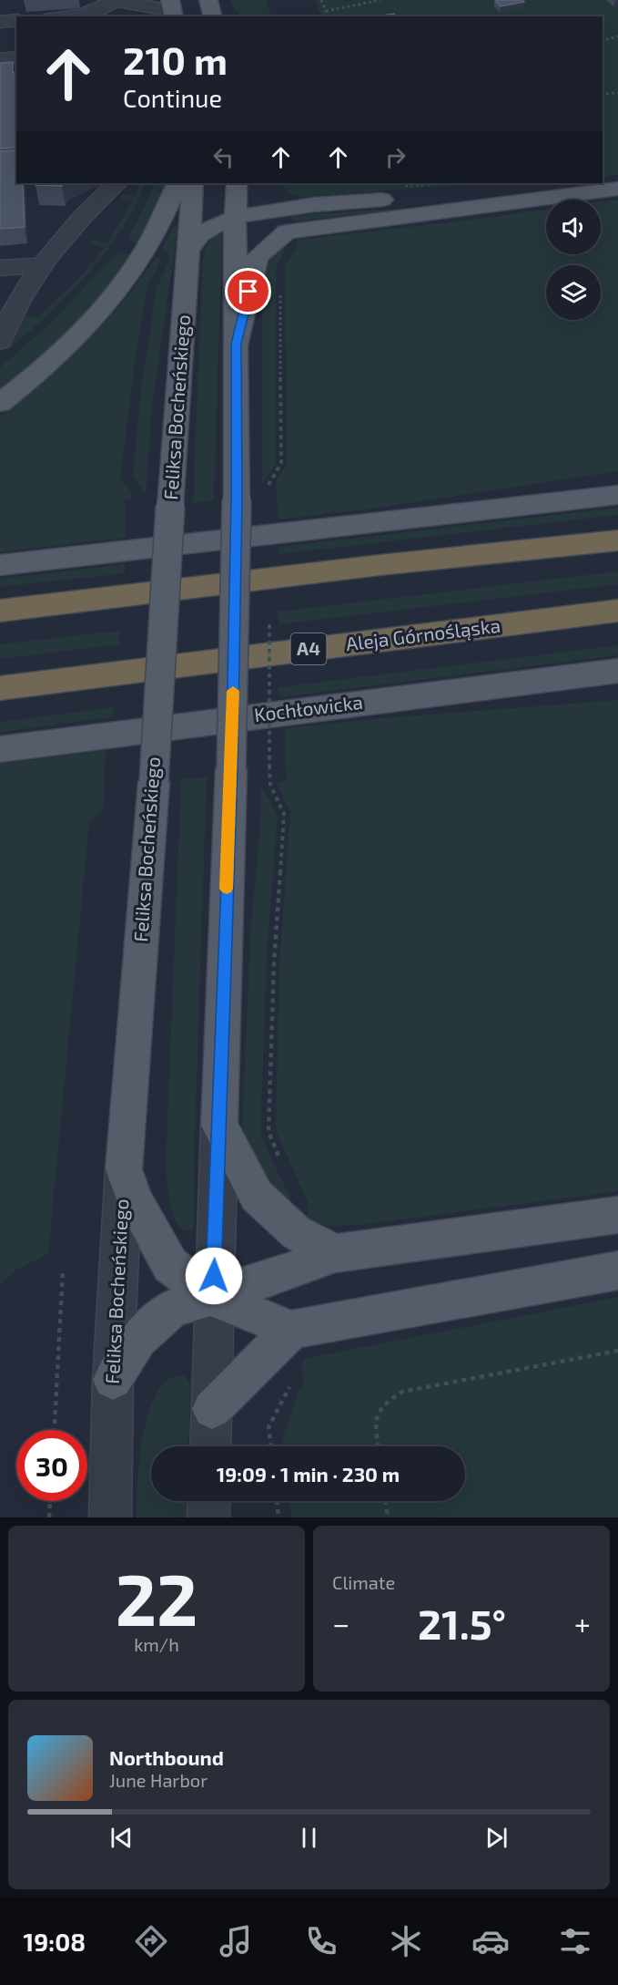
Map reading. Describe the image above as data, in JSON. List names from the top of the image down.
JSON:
{
  "streets": {
    "highway": ["Aleja Górnośląska", "A4"],
    "main road": ["Feliksa Bocheńskiego", "Kochłowicka"]
  },
  "page": {
    "turn": ["210 m", "Continue"],
    "limit": "30",
    "trip": "19:09 · 1 min · 230 m",
    "tile": [
      ["22", "km/h"],
      "Climate"
    ],
    "heat": ["−", "21.5°", "+"],
    "song": ["Northbound", "June Harbor"],
    "tabs": "19:08"
  }
}
